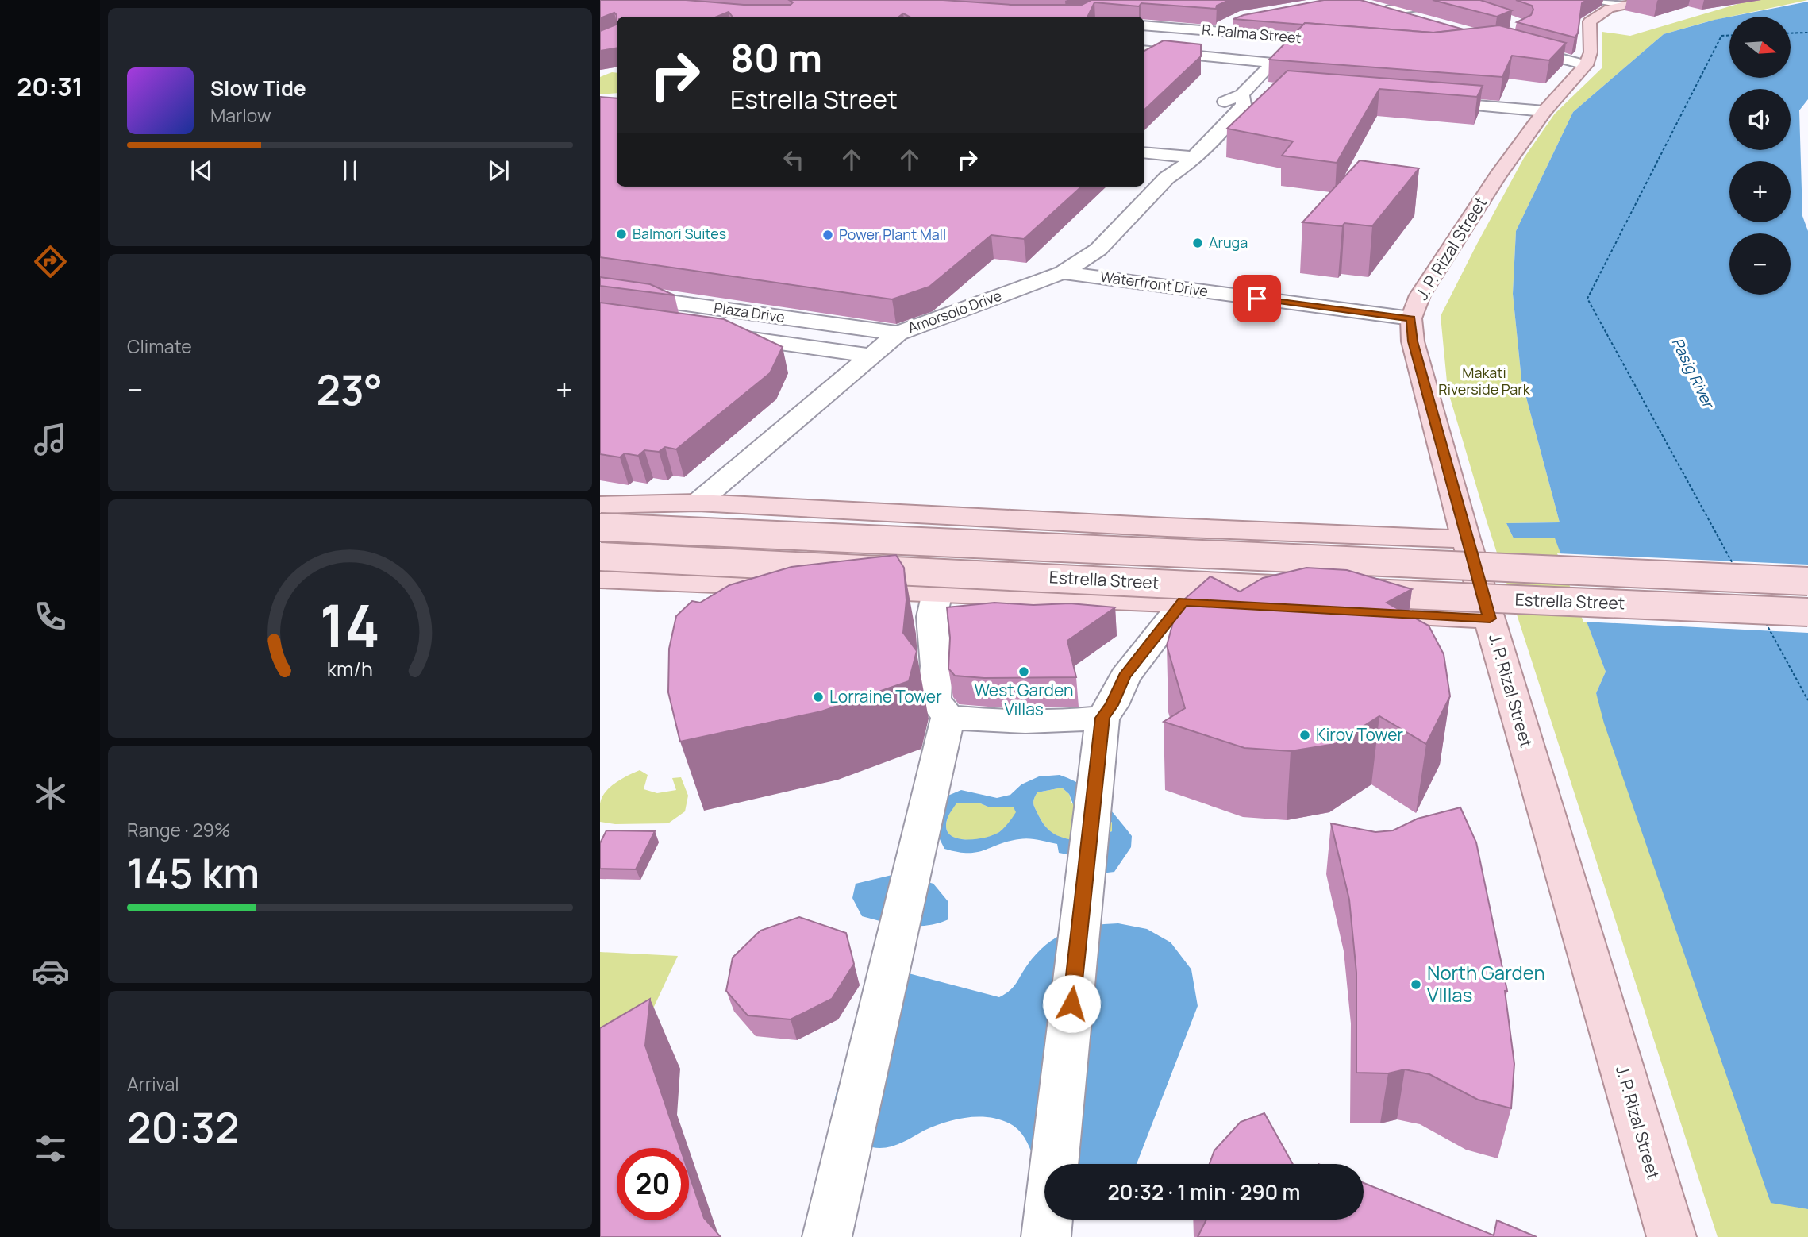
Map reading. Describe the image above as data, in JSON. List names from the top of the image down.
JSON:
{
  "streets": {
    "main road": ["J. P. Rizal Street", "Estrella Street"],
    "street": [
      "R. Palma Street",
      "Waterfront Drive",
      "Amorsolo Drive",
      "Plaza Drive"
    ]
  },
  "crossings": [
    ["J. P. Rizal Street", "Waterfront Drive"],
    ["J. P. Rizal Street", "Estrella Street"],
    ["Waterfront Drive", "Amorsolo Drive"],
    ["Amorsolo Drive", "Plaza Drive"]
  ],
  "water": ["Pasig River"],
  "parks": ["Makati Riverside Park"],
  "places": [
    "Balmori Suites",
    "Power Plant Mall",
    "Aruga",
    "West Garden Villas",
    "Lorraine Tower",
    "Kirov Tower",
    "North Garden VIllas"
  ],
  "north": "right",
  "page": {
    "tabs": "20:31",
    "map_buttons": ["+", "−"],
    "turn": ["80 m", "Estrella Street"],
    "song": ["Slow Tide", "Marlow"],
    "tile": [
      "Climate",
      ["Range · 29%", "145 km"],
      ["Arrival", "20:32"]
    ],
    "heat": ["−", "23°", "+"],
    "limit": "20",
    "trip": "20:32 · 1 min · 290 m",
    "gauge": ["14", "km/h"]
  }
}
